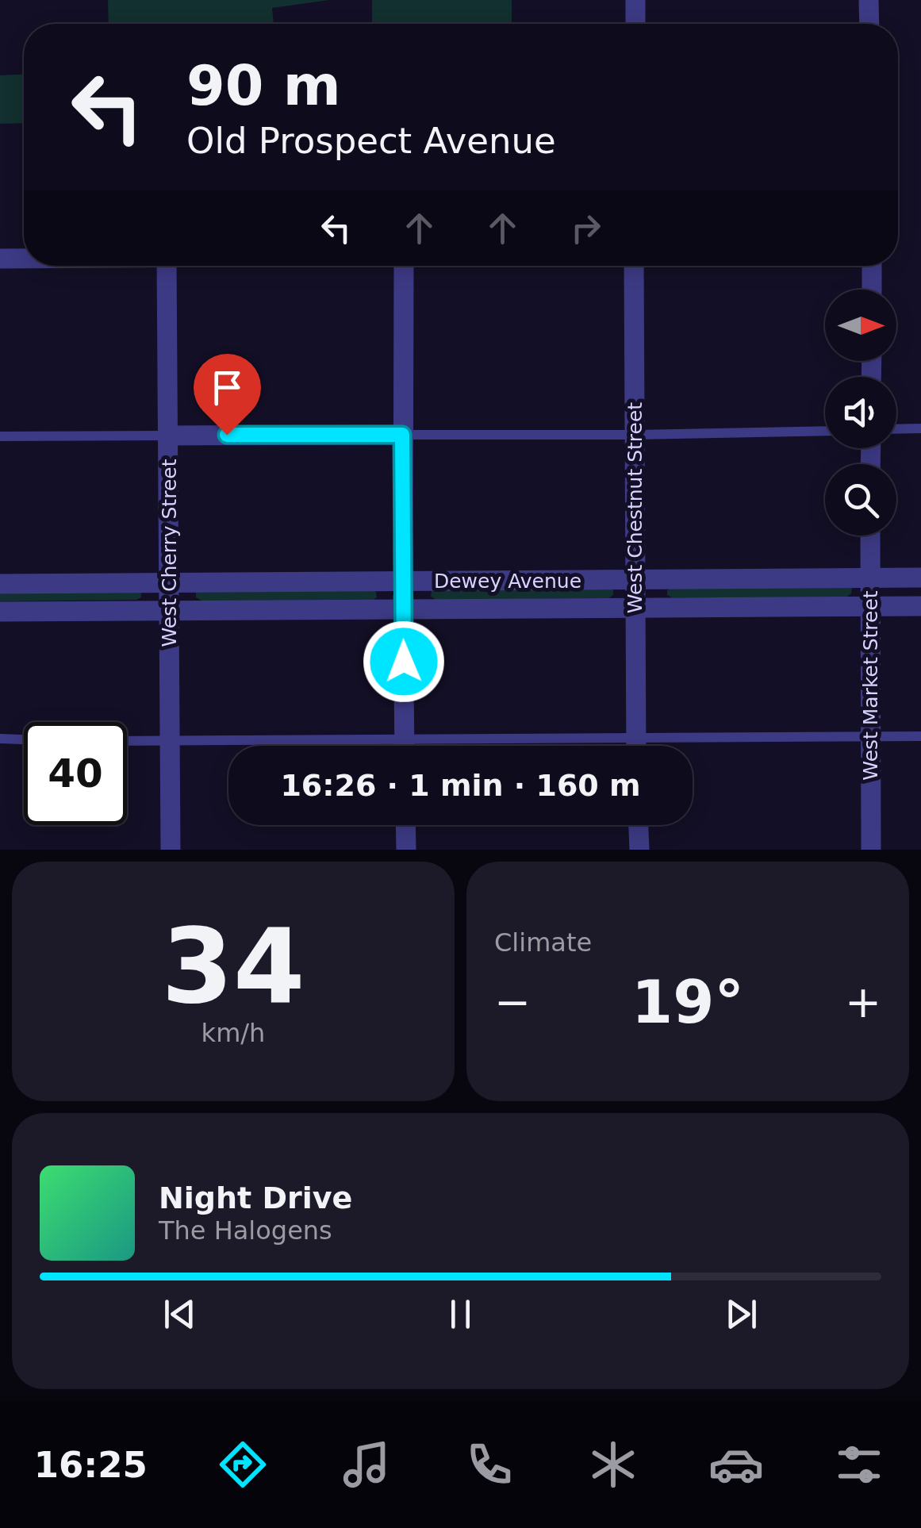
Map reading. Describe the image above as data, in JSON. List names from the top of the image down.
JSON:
{
  "streets": {
    "street": [
      "West Chestnut Street",
      "West Cherry Street",
      "Dewey Avenue",
      "West Market Street"
    ]
  },
  "crossings": [
    ["West Chestnut Street", "Dewey Avenue"],
    ["West Cherry Street", "Dewey Avenue"],
    ["Dewey Avenue", "West Market Street"]
  ],
  "north": "right",
  "page": {
    "turn": ["90 m", "Old Prospect Avenue"],
    "limit": "40",
    "trip": "16:26 · 1 min · 160 m",
    "tile": [
      ["34", "km/h"],
      "Climate"
    ],
    "heat": ["−", "19°", "+"],
    "song": ["Night Drive", "The Halogens"],
    "tabs": "16:25"
  }
}
